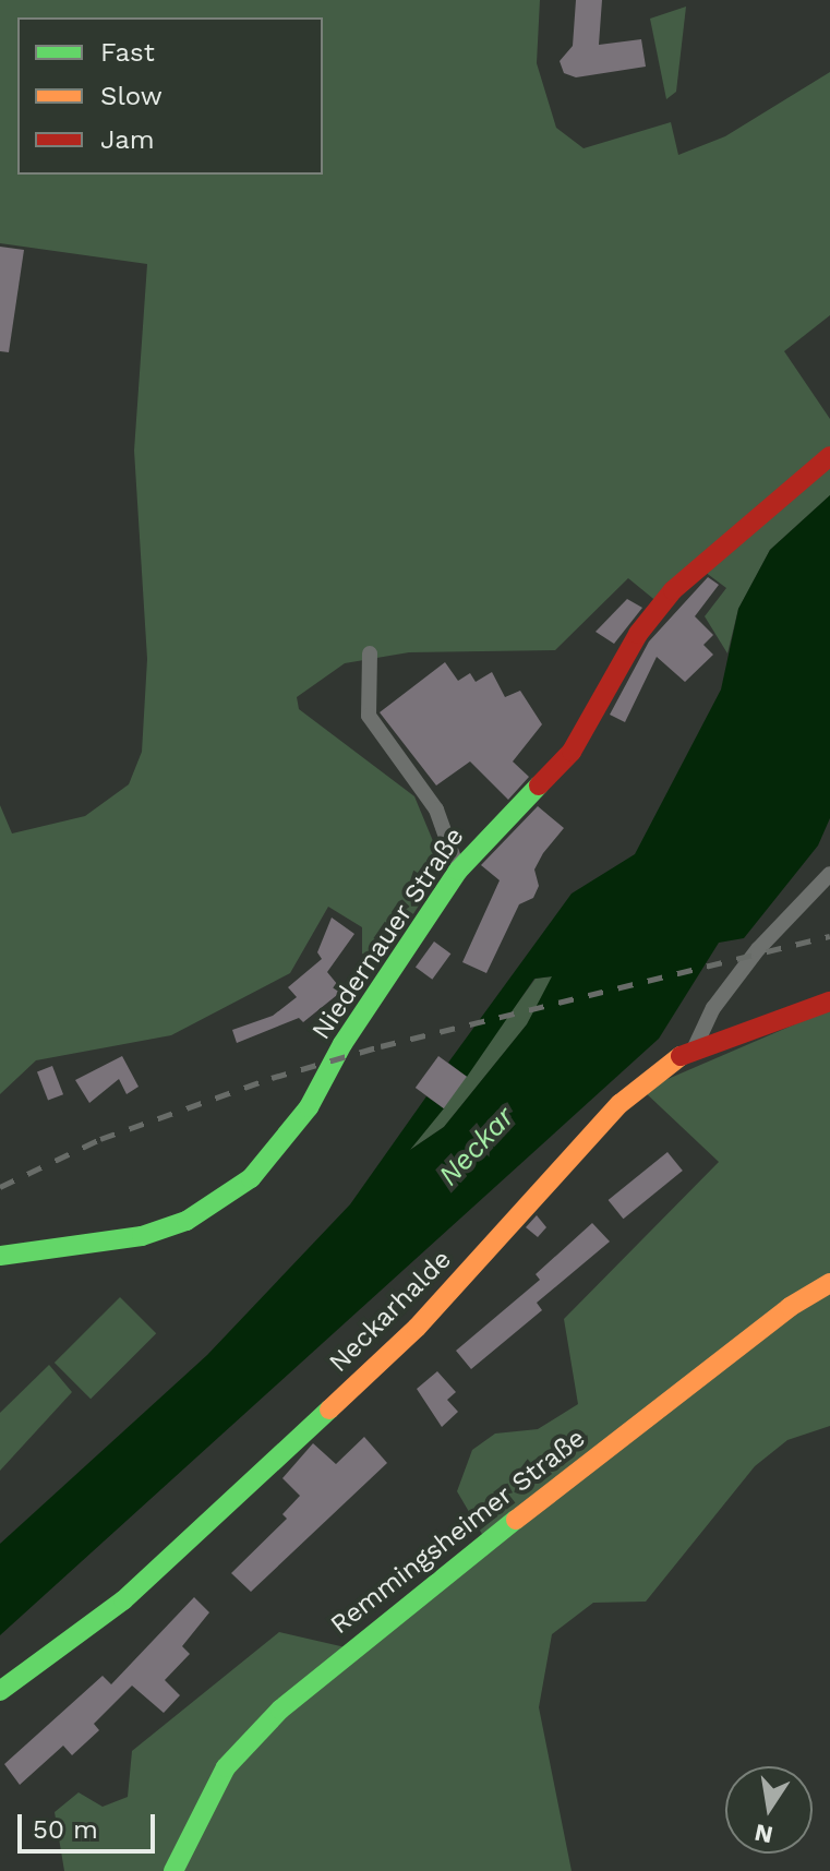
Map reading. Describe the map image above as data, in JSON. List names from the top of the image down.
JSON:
{
  "streets": {
    "street": ["Niedernauer Straße", "Neckarhalde", "Remmingsheimer Straße"]
  },
  "water": ["Neckar"],
  "legend": ["Fast", "Slow", "Jam"],
  "scale_bar": "50 m",
  "north": "bottom"
}
